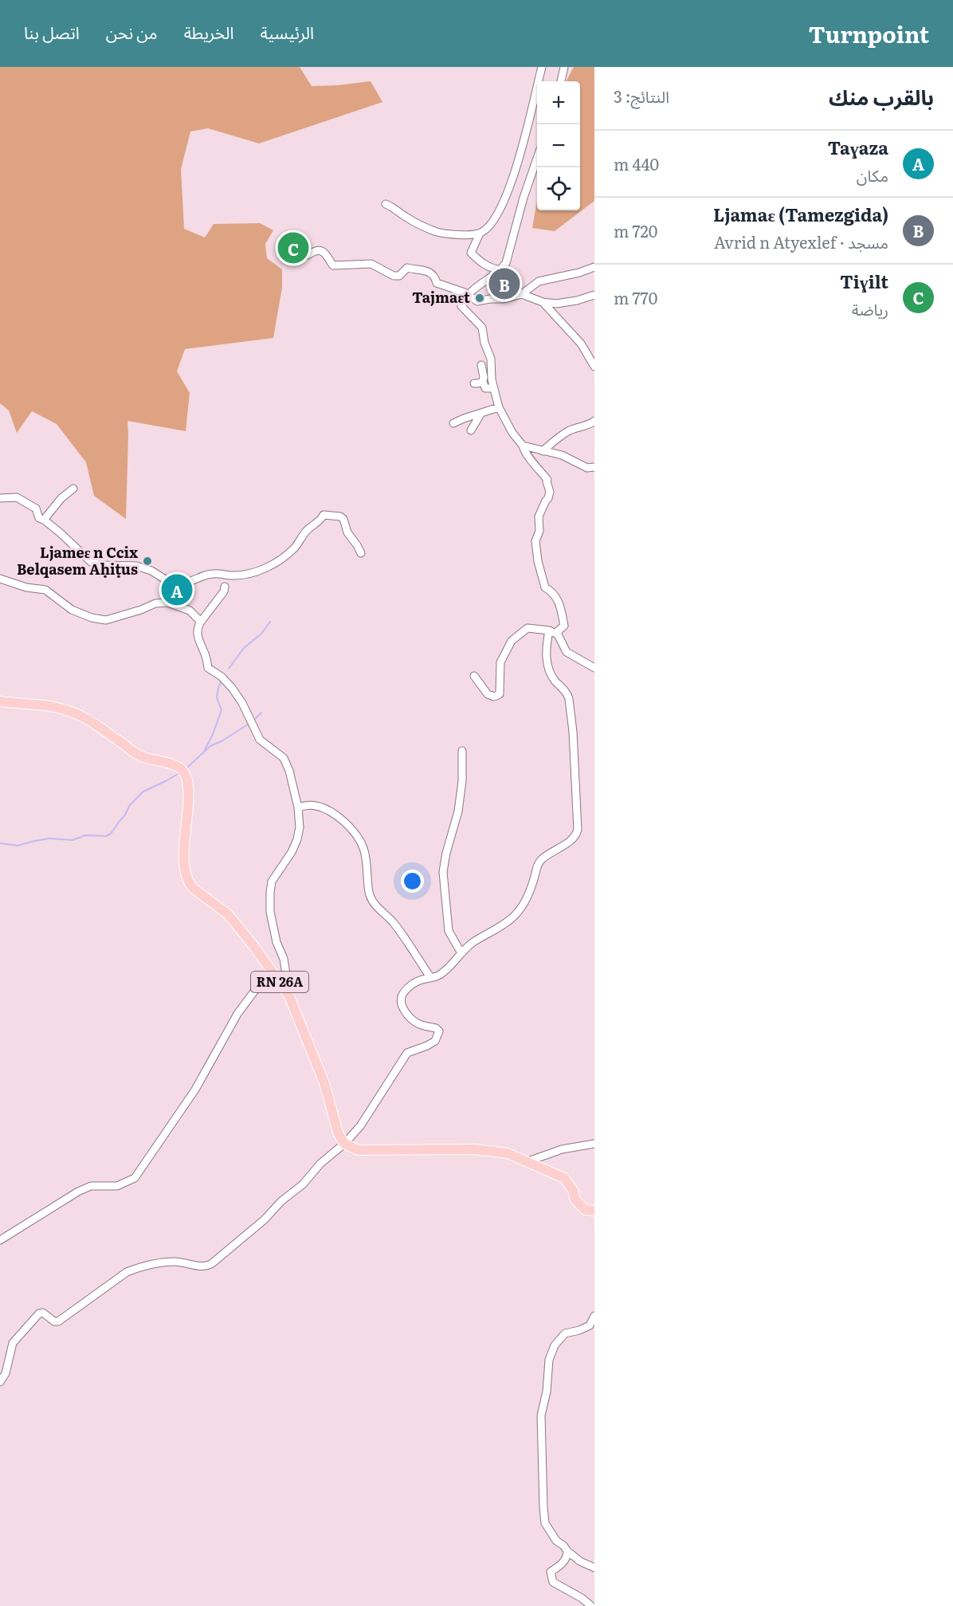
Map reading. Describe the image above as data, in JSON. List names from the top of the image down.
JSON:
{
  "streets": {
    "main road": ["RN 26A"]
  },
  "places": ["Tajmaɛt", "Ljameɛ n Ccix Belqasem Aḥiṭus"],
  "page": {
    "header": "Turnpoint",
    "nav": [
      "الرئيسية",
      "الخريطة",
      "من نحن",
      "اتصل بنا"
    ],
    "heading": ["بالقرب منك", "النتائج: 3"],
    "map_buttons": ["+", "−"],
    "list": [
      {
        "mark": "A",
        "name": "Taɣaza",
        "note": "مكان",
        "value": "440 m"
      },
      {
        "mark": "B",
        "name": "Ljamaɛ (Tamezgida)",
        "note": "مسجد · Avrid n Atyexlef",
        "value": "720 m"
      },
      {
        "mark": "C",
        "name": "Tiɣilt",
        "note": "رياضة",
        "value": "770 m"
      }
    ],
    "pins": ["C", "B", "A"]
  }
}
